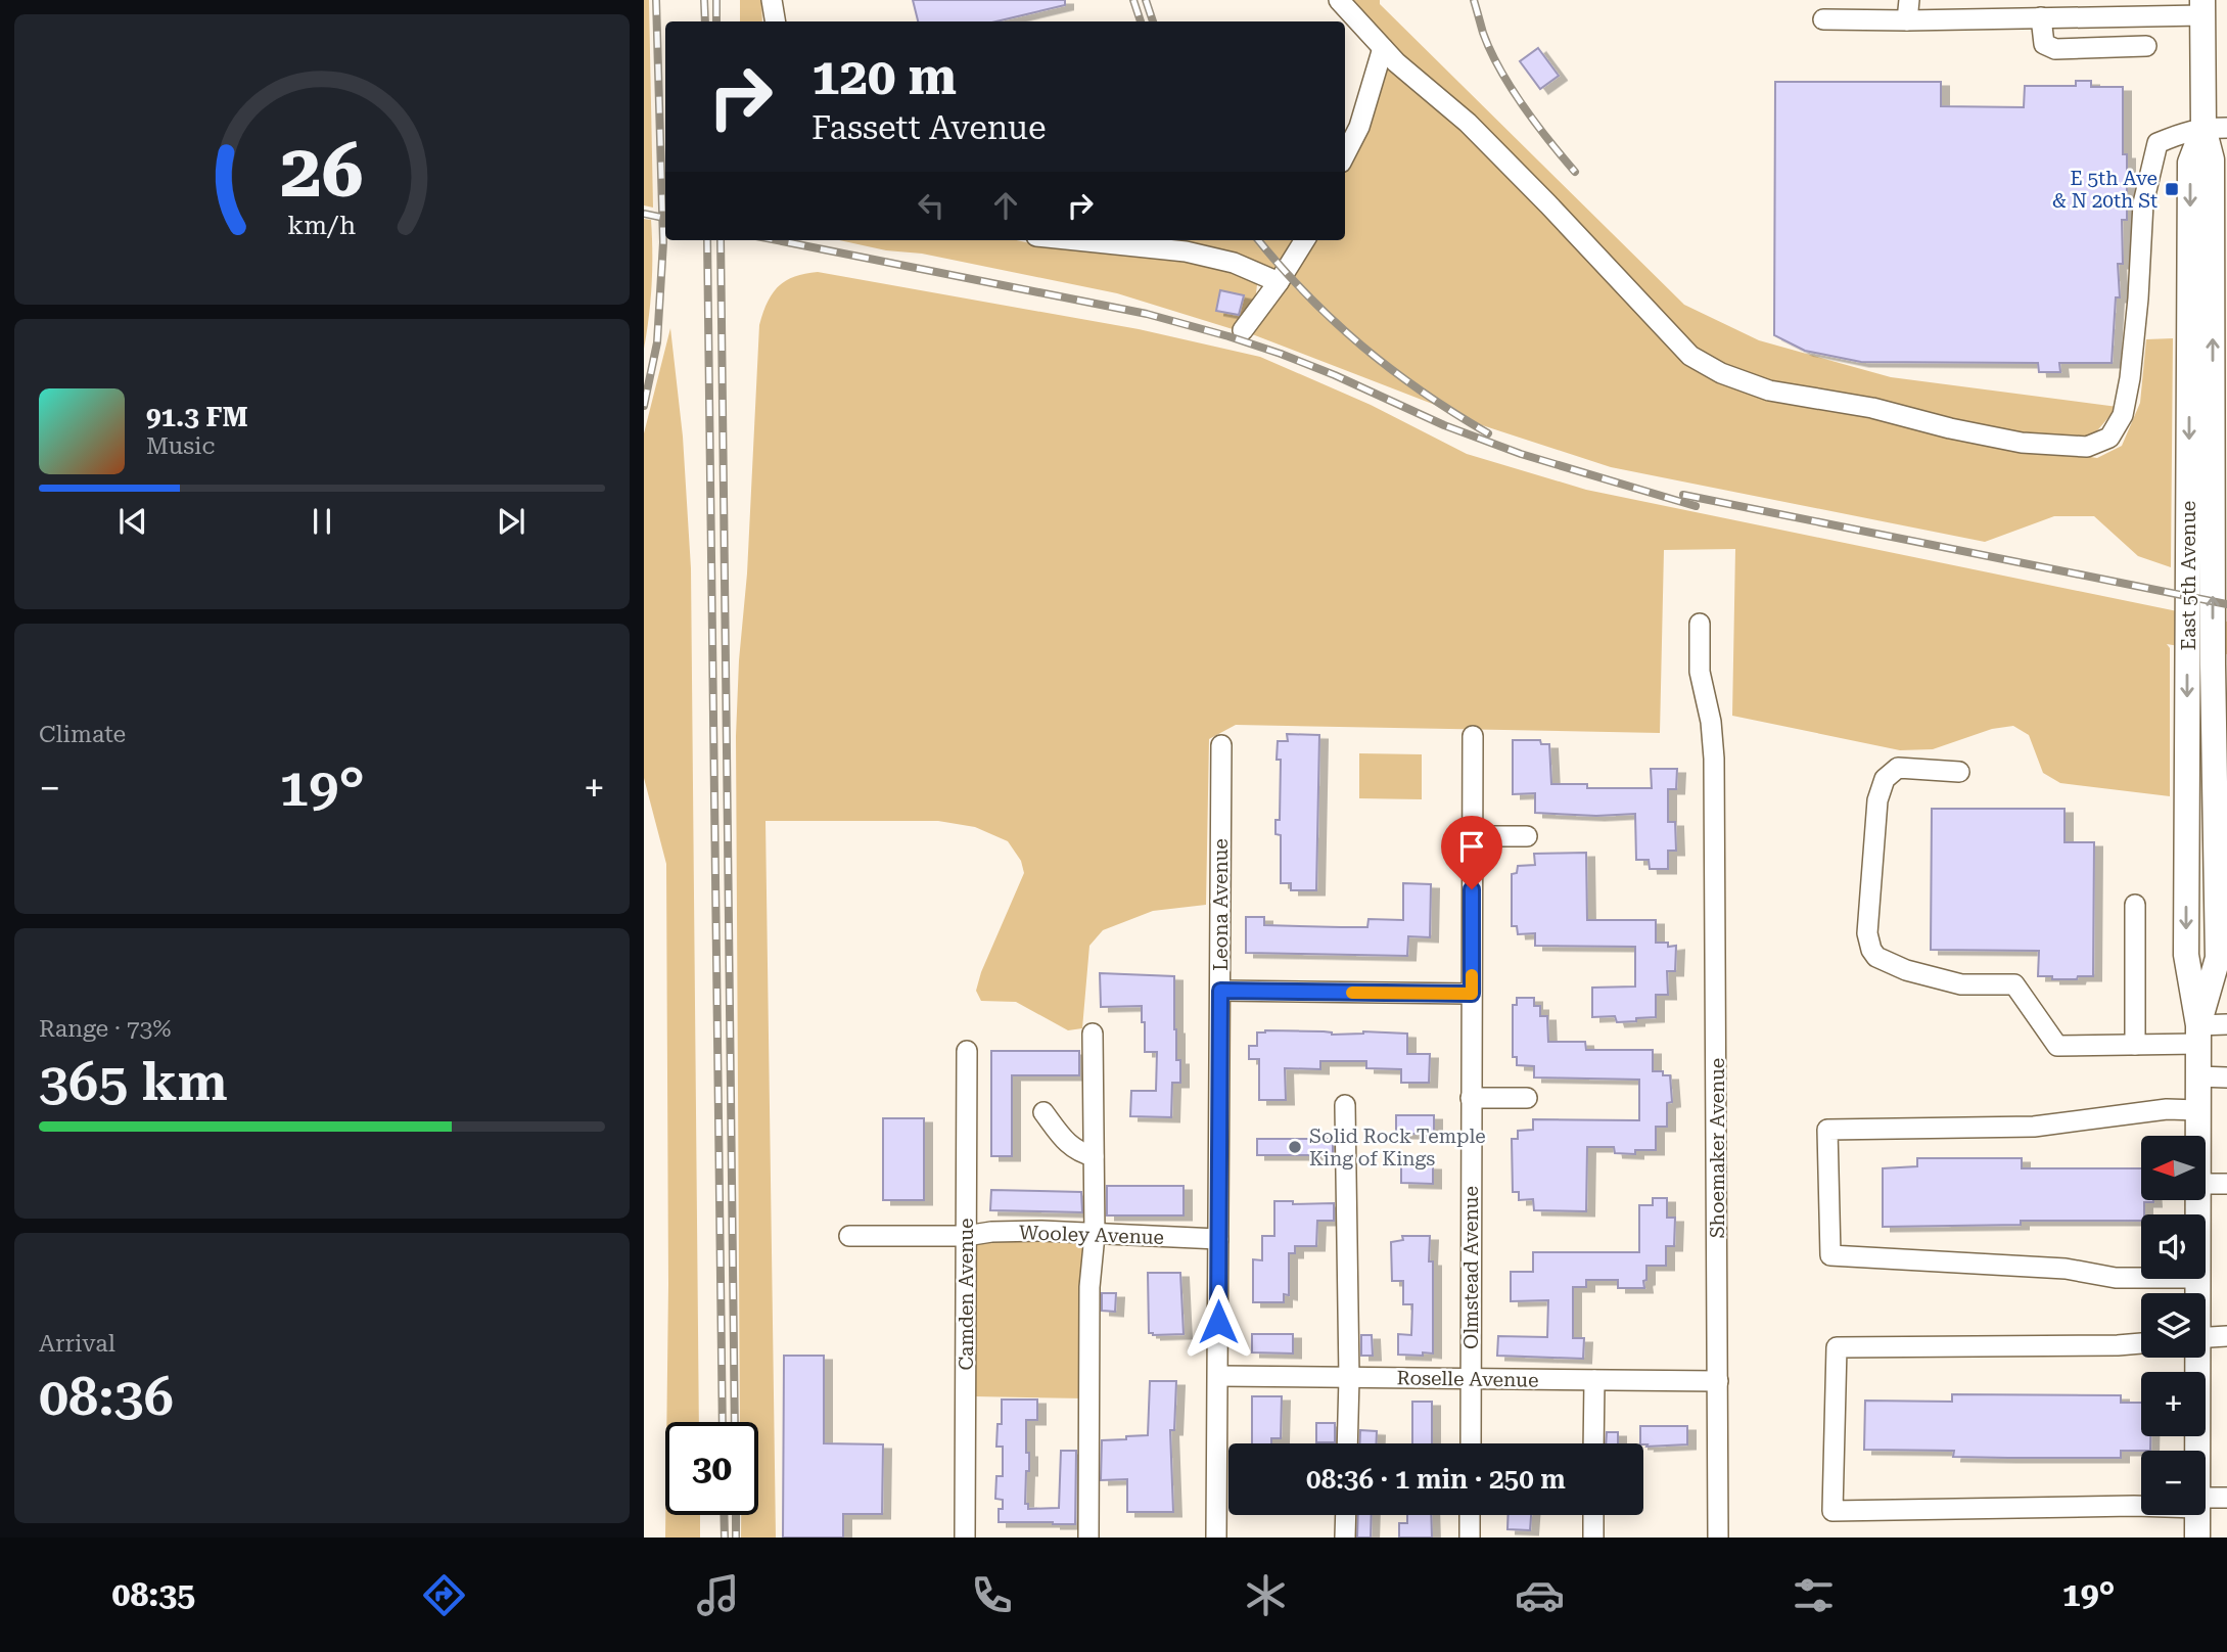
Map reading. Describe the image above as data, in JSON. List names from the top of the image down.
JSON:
{
  "streets": {
    "main road": ["East 5th Avenue"],
    "street": [
      "Leona Avenue",
      "Shoemaker Avenue",
      "Wooley Avenue",
      "Olmstead Avenue",
      "Camden Avenue",
      "Roselle Avenue"
    ]
  },
  "crossings": [
    ["Leona Avenue", "Wooley Avenue"],
    ["Leona Avenue", "Roselle Avenue"],
    ["Shoemaker Avenue", "Roselle Avenue"],
    ["Wooley Avenue", "Camden Avenue"],
    ["Olmstead Avenue", "Roselle Avenue"]
  ],
  "places": {
    "transit": ["E 5th Ave & N 20th St"],
    "other": ["Solid Rock Temple King of Kings"]
  },
  "north": "left",
  "page": {
    "turn": ["120 m", "Fassett Avenue"],
    "song": ["91.3 FM", "Music"],
    "tile": [
      "Climate",
      ["Range · 73%", "365 km"],
      ["Arrival", "08:36"]
    ],
    "heat": ["−", "19°", "+"],
    "map_buttons": ["+", "−"],
    "limit": "30",
    "trip": "08:36 · 1 min · 250 m",
    "tabs": ["08:35", "19°"],
    "gauge": ["26", "km/h"]
  }
}
